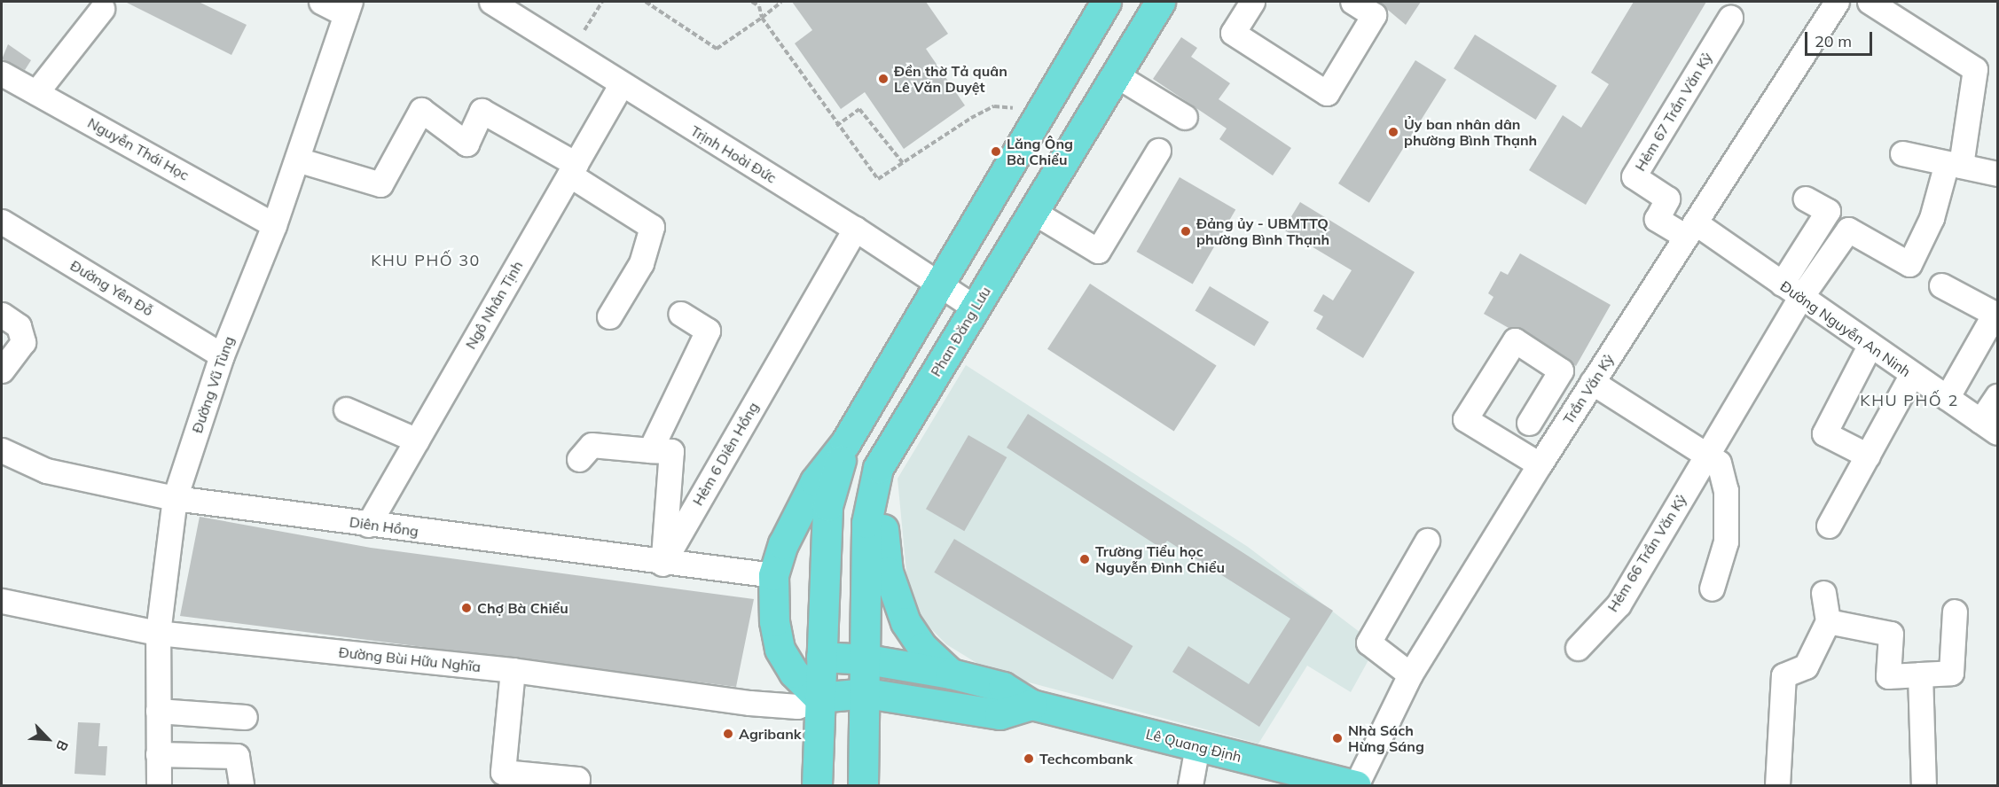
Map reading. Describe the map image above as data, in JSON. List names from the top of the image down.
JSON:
{
  "streets": {
    "main road": ["Phan Đăng Lưu", "Lê Quang Định"],
    "street": [
      "Hẻm 67 Trần Văn Kỷ",
      "Nguyễn Thái Học",
      "Trịnh Hoài Đức",
      "Đường Yên Đỗ",
      "Ngô Nhân Tịnh",
      "Đường Nguyễn An Ninh",
      "Đường Vũ Tùng",
      "Trần Văn Kỷ",
      "Hẻm 6 Diên Hồng",
      "Diên Hồng",
      "Hẻm 66 Trần Văn Kỷ",
      "Đường Bùi Hữu Nghĩa"
    ]
  },
  "crossings": [
    ["Hẻm 67 Trần Văn Kỷ", "Đường Nguyễn An Ninh"],
    ["Hẻm 67 Trần Văn Kỷ", "Trần Văn Kỷ"],
    ["Nguyễn Thái Học", "Đường Vũ Tùng"],
    ["Trịnh Hoài Đức", "Ngô Nhân Tịnh"],
    ["Trịnh Hoài Đức", "Phan Đăng Lưu"],
    ["Trịnh Hoài Đức", "Hẻm 6 Diên Hồng"],
    ["Đường Yên Đỗ", "Đường Vũ Tùng"],
    ["Ngô Nhân Tịnh", "Diên Hồng"],
    ["Đường Nguyễn An Ninh", "Trần Văn Kỷ"],
    ["Đường Nguyễn An Ninh", "Hẻm 66 Trần Văn Kỷ"],
    ["Phan Đăng Lưu", "Lê Quang Định"],
    ["Đường Vũ Tùng", "Diên Hồng"],
    ["Đường Vũ Tùng", "Đường Bùi Hữu Nghĩa"],
    ["Trần Văn Kỷ", "Lê Quang Định"],
    ["Hẻm 6 Diên Hồng", "Diên Hồng"]
  ],
  "districts": ["KHU PHỐ 30", "KHU PHỐ 2"],
  "places": [
    "Đền thờ Tả quân Lê Văn Duyệt",
    "Ủy ban nhân dân phường Bình Thạnh",
    "Lăng Ông Bà Chiểu",
    "Đảng ủy - UBMTTQ phường Bình Thạnh",
    "Trường Tiểu học Nguyễn Đình Chiểu",
    "Chợ Bà Chiểu",
    "Agribank",
    "Nhà Sách Hừng Sáng",
    "Techcombank"
  ],
  "scale_bar": "20 m",
  "north": "bottom right"
}
